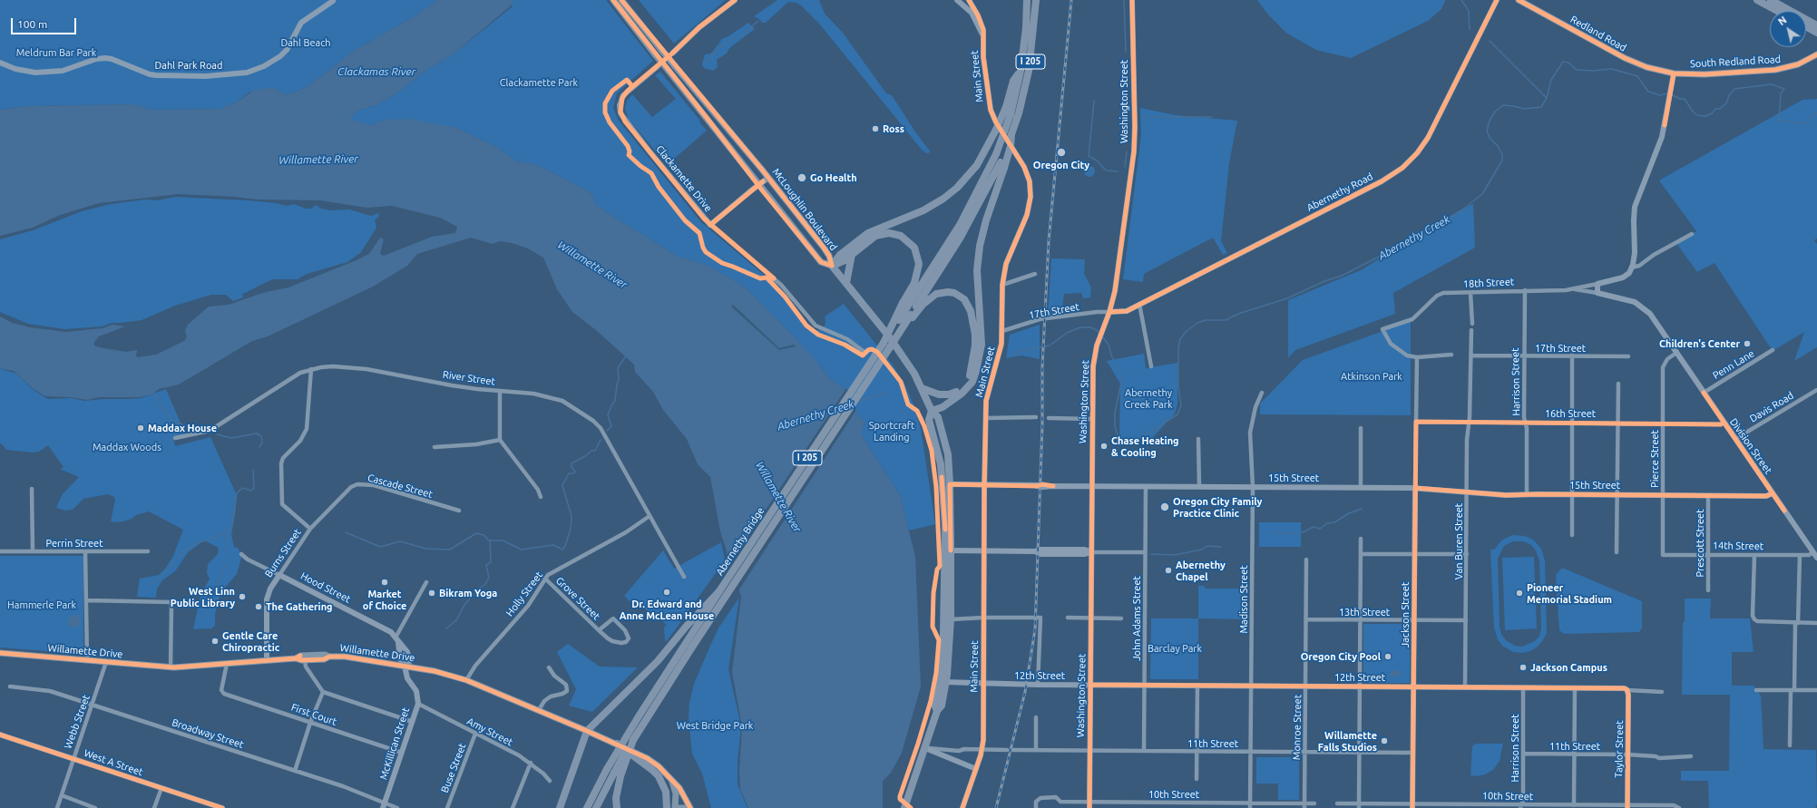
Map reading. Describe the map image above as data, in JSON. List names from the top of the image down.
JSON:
{
  "streets": {
    "highway": ["I 205", "McLoughlin Boulevard", "Abernethy Bridge"],
    "main road": ["Redland Road", "South Redland Road", "Willamette Drive"],
    "street": [
      "Dahl Park Road",
      "Main Street",
      "Washington Street",
      "Clackamette Drive",
      "Abernethy Road",
      "18th Street",
      "17th Street",
      "Penn Lane",
      "River Street",
      "Harrison Street",
      "Davis Road",
      "16th Street",
      "Division Street",
      "Pierce Street",
      "15th Street",
      "Cascade Street",
      "Van Buren Street",
      "Perrin Street",
      "Prescott Street",
      "14th Street",
      "Burns Street",
      "Hood Street",
      "Holly Street",
      "Grove Street",
      "Madison Street",
      "13th Street",
      "Jackson Street",
      "John Adams Street",
      "12th Street",
      "First Court",
      "Webb Street",
      "Monroe Street",
      "Amy Street",
      "Broadway Street",
      "McKillican Street",
      "11th Street",
      "Taylor Street",
      "West A Street",
      "Buse Street",
      "10th Street"
    ]
  },
  "crossings": [
    ["Redland Road", "South Redland Road"],
    ["I 205", "Abernethy Bridge"],
    ["Main Street", "17th Street"],
    ["Main Street", "15th Street"],
    ["Main Street", "12th Street"],
    ["Main Street", "11th Street"],
    ["Washington Street", "Abernethy Road"],
    ["Washington Street", "17th Street"],
    ["Washington Street", "15th Street"],
    ["Washington Street", "12th Street"],
    ["Washington Street", "11th Street"],
    ["Washington Street", "10th Street"],
    ["Abernethy Road", "17th Street"],
    ["McLoughlin Boulevard", "15th Street"],
    ["McLoughlin Boulevard", "12th Street"],
    ["McLoughlin Boulevard", "11th Street"],
    ["18th Street", "Harrison Street"],
    ["18th Street", "Division Street"],
    ["18th Street", "Jackson Street"],
    ["17th Street", "Harrison Street"],
    ["17th Street", "Van Buren Street"],
    ["Penn Lane", "Division Street"],
    ["River Street", "Burns Street"],
    ["River Street", "Holly Street"],
    ["Harrison Street", "16th Street"],
    ["Harrison Street", "15th Street"],
    ["Harrison Street", "12th Street"],
    ["Harrison Street", "11th Street"],
    ["Harrison Street", "10th Street"],
    ["Davis Road", "Division Street"],
    ["16th Street", "Division Street"],
    ["16th Street", "Pierce Street"],
    ["16th Street", "Van Buren Street"],
    ["16th Street", "Jackson Street"],
    ["Division Street", "Pierce Street"],
    ["Division Street", "15th Street"],
    ["Division Street", "14th Street"],
    ["Pierce Street", "15th Street"],
    ["Pierce Street", "14th Street"],
    ["15th Street", "Van Buren Street"],
    ["15th Street", "Prescott Street"],
    ["15th Street", "Madison Street"],
    ["15th Street", "Jackson Street"],
    ["15th Street", "John Adams Street"],
    ["Cascade Street", "Burns Street"],
    ["Van Buren Street", "13th Street"],
    ["Van Buren Street", "12th Street"],
    ["Prescott Street", "14th Street"],
    ["Burns Street", "Hood Street"],
    ["Burns Street", "Willamette Drive"],
    ["Hood Street", "Willamette Drive"],
    ["Hood Street", "McKillican Street"],
    ["Holly Street", "Grove Street"],
    ["Holly Street", "Willamette Drive"],
    ["Madison Street", "12th Street"],
    ["Madison Street", "11th Street"],
    ["Madison Street", "10th Street"],
    ["13th Street", "Jackson Street"],
    ["13th Street", "Monroe Street"],
    ["Jackson Street", "12th Street"],
    ["Jackson Street", "11th Street"],
    ["Jackson Street", "10th Street"],
    ["John Adams Street", "12th Street"],
    ["John Adams Street", "11th Street"],
    ["Willamette Drive", "First Court"],
    ["Willamette Drive", "Webb Street"],
    ["Willamette Drive", "McKillican Street"],
    ["12th Street", "Monroe Street"],
    ["12th Street", "Taylor Street"],
    ["First Court", "McKillican Street"],
    ["Webb Street", "Broadway Street"],
    ["Webb Street", "West A Street"],
    ["Monroe Street", "11th Street"],
    ["Monroe Street", "10th Street"],
    ["Amy Street", "McKillican Street"],
    ["Amy Street", "Buse Street"],
    ["Broadway Street", "McKillican Street"],
    ["11th Street", "Taylor Street"],
    ["Taylor Street", "10th Street"]
  ],
  "water": ["Clackamas River", "Willamette River", "Abernethy Creek"],
  "parks": [
    "Dahl Beach",
    "Meldrum Bar Park",
    "Clackamette Park",
    "Atkinson Park",
    "Abernethy Creek Park",
    "Sportcraft Landing",
    "Maddax Woods",
    "Hammerle Park",
    "Barclay Park",
    "West Bridge Park"
  ],
  "places": [
    "Ross",
    "Oregon City",
    "Go Health",
    "Children's Center",
    "Maddax House",
    "Chase Heating & Cooling",
    "Oregon City Family Practice Clinic",
    "Abernethy Chapel",
    "Market of Choice",
    "Dr. Edward and Anne McLean House",
    "Bikram Yoga",
    "Pioneer Memorial Stadium",
    "West Linn Public Library",
    "The Gathering",
    "Gentle Care Chiropractic",
    "Oregon City Pool",
    "Jackson Campus",
    "Willamette Falls Studios"
  ],
  "scale_bar": "100 m",
  "north": "top left"
}
